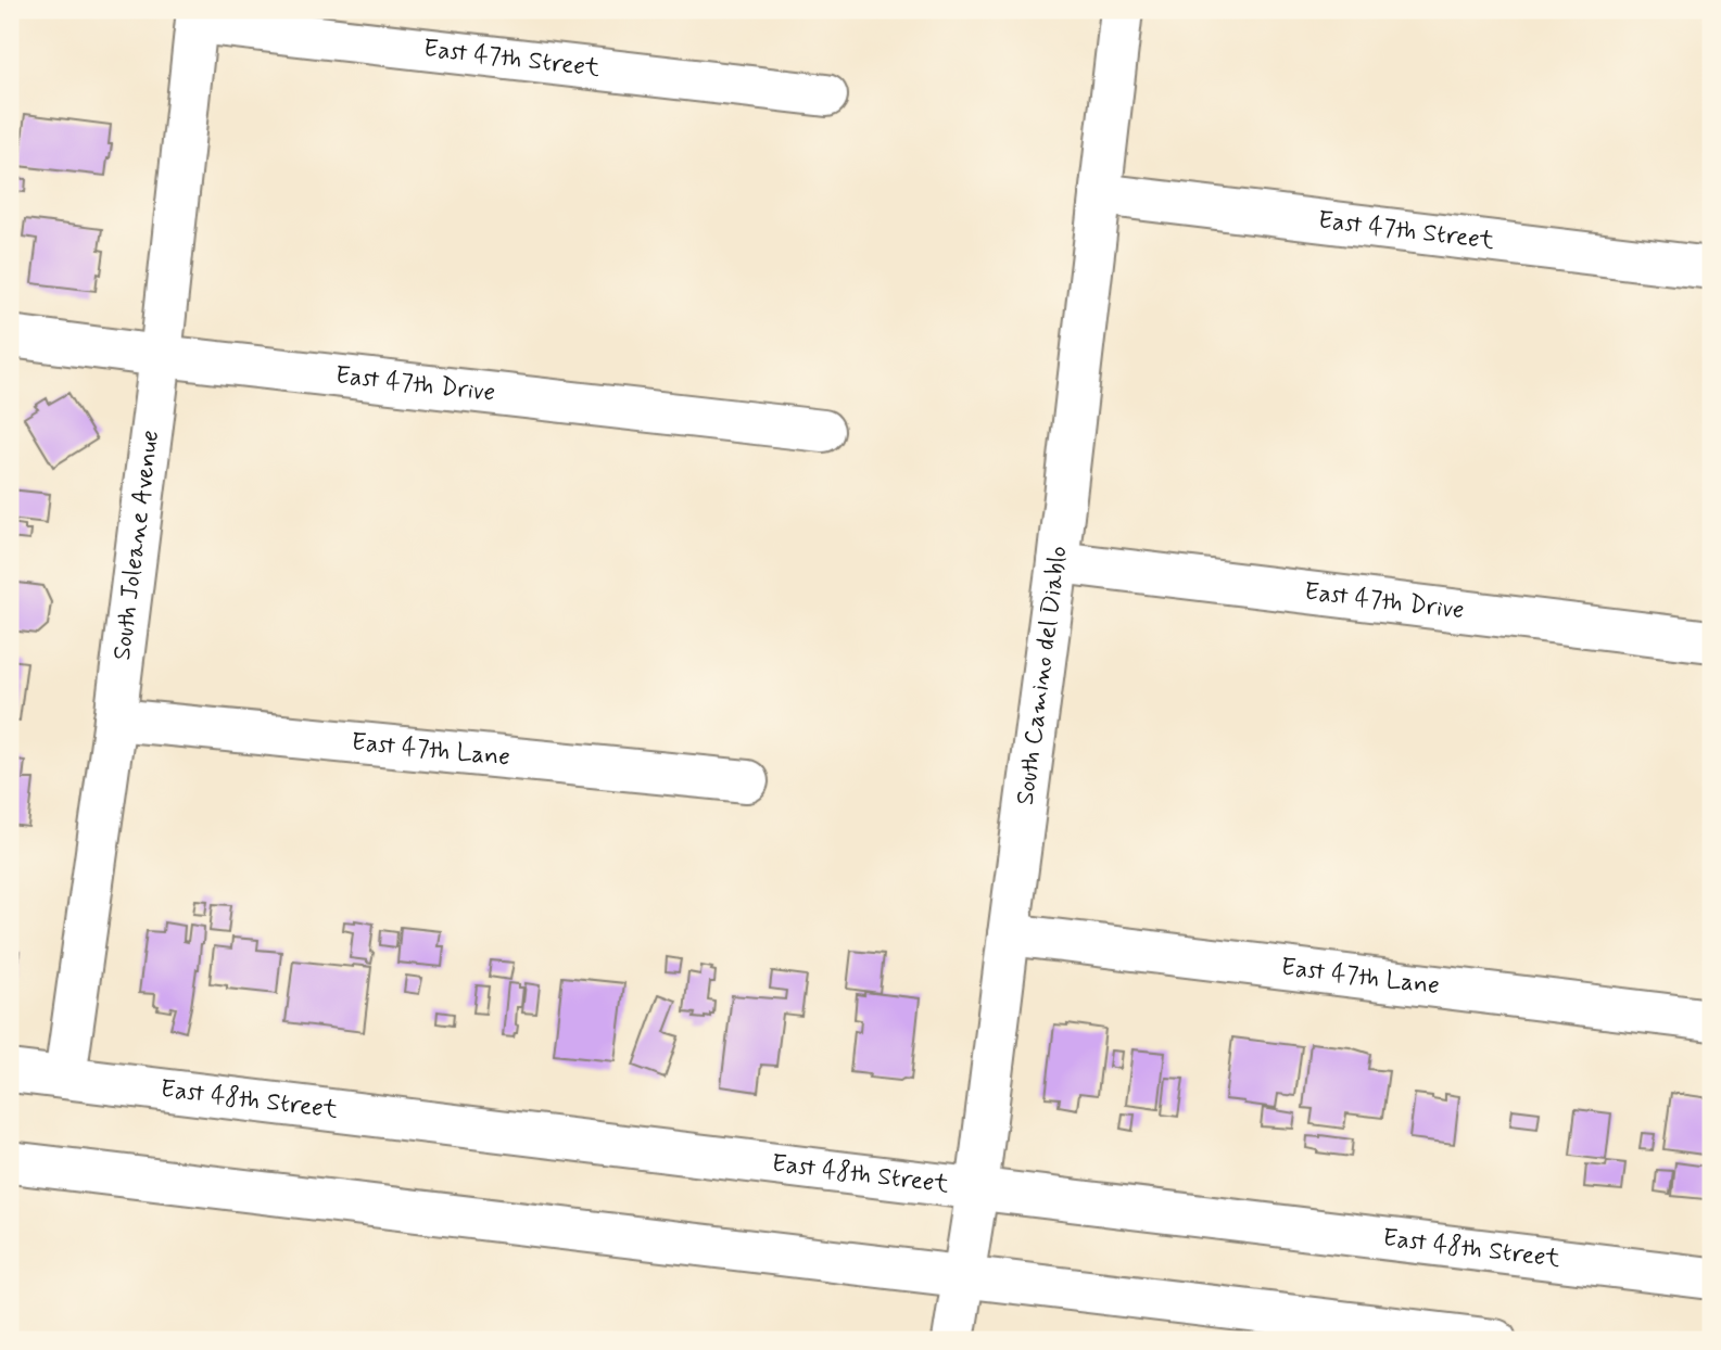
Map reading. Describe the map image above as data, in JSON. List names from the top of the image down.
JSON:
{
  "streets": {
    "street": [
      "East 47th Street",
      "East 47th Drive",
      "South Joleane Avenue",
      "South Camino del Diablo",
      "East 47th Lane",
      "East 48th Street"
    ]
  },
  "crossings": [
    ["East 47th Street", "South Joleane Avenue"],
    ["East 47th Street", "South Camino del Diablo"],
    ["East 47th Drive", "South Joleane Avenue"],
    ["East 47th Drive", "South Camino del Diablo"],
    ["South Joleane Avenue", "East 47th Lane"],
    ["South Joleane Avenue", "East 48th Street"],
    ["South Camino del Diablo", "East 47th Lane"],
    ["South Camino del Diablo", "East 48th Street"]
  ]
}
